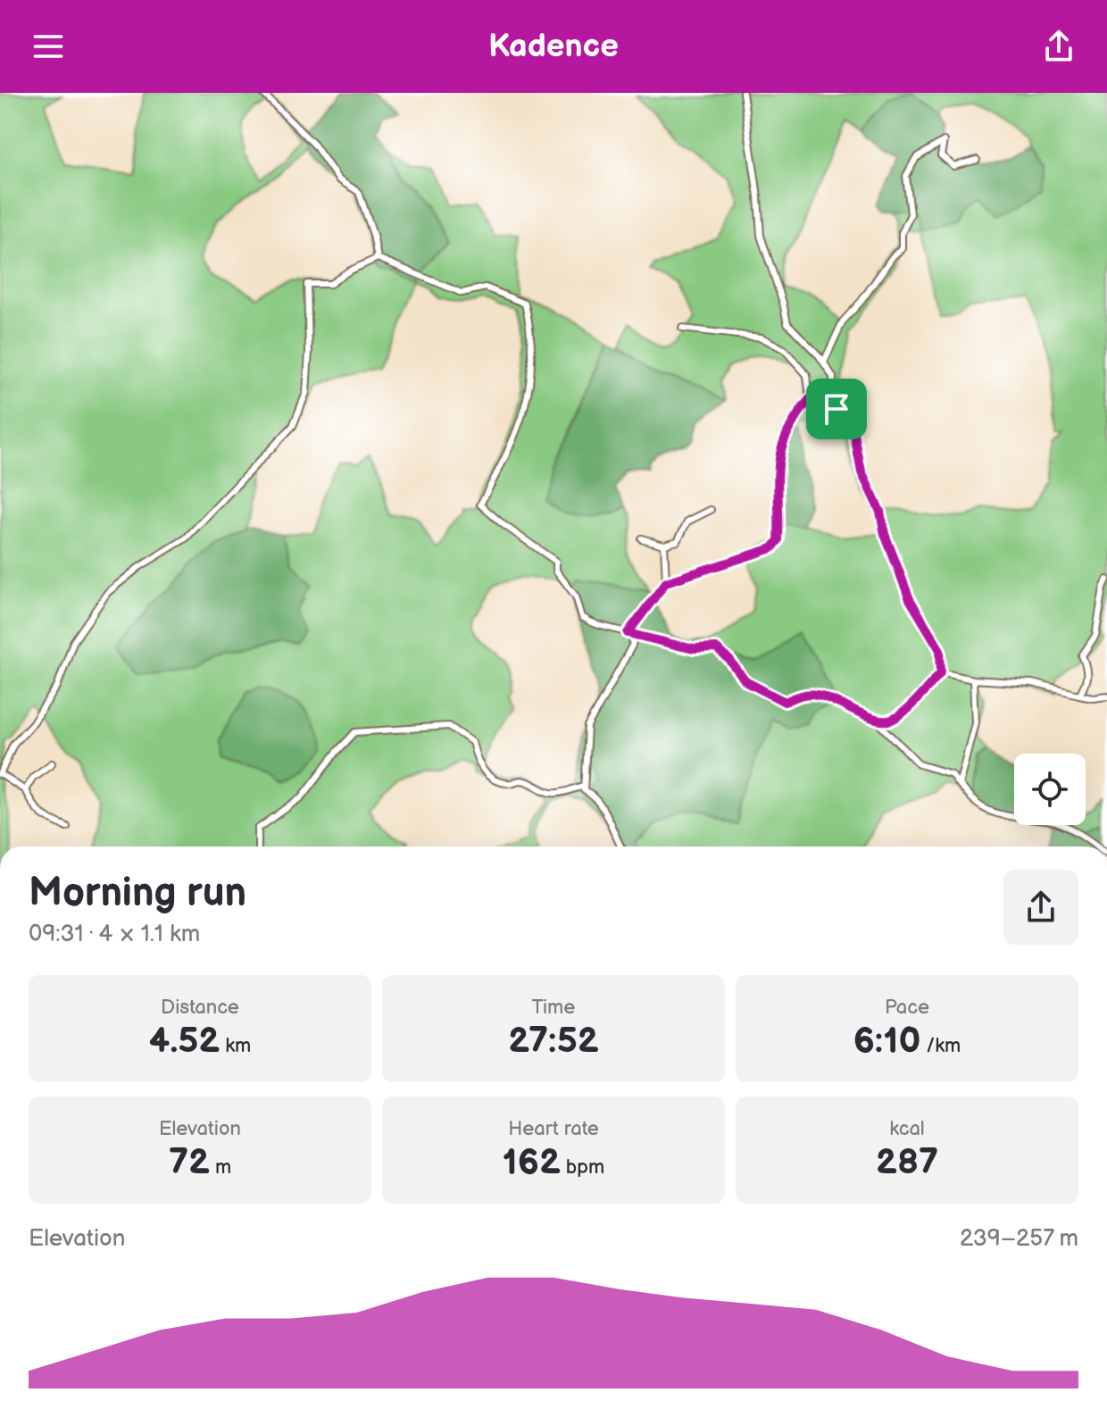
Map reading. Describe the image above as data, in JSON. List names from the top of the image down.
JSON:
{
  "page": {
    "header": "Kadence",
    "heading": ["Morning run", "09:31 · 4 × 1.1 km"],
    "stats": [
      ["Distance", "4.52 km"],
      ["Time", "27:52"],
      ["Pace", "6:10 /km"],
      ["Elevation", "72 m"],
      ["Heart rate", "162 bpm"],
      ["kcal", "287"]
    ],
    "chart": ["Elevation", "239–257 m"]
  }
}
